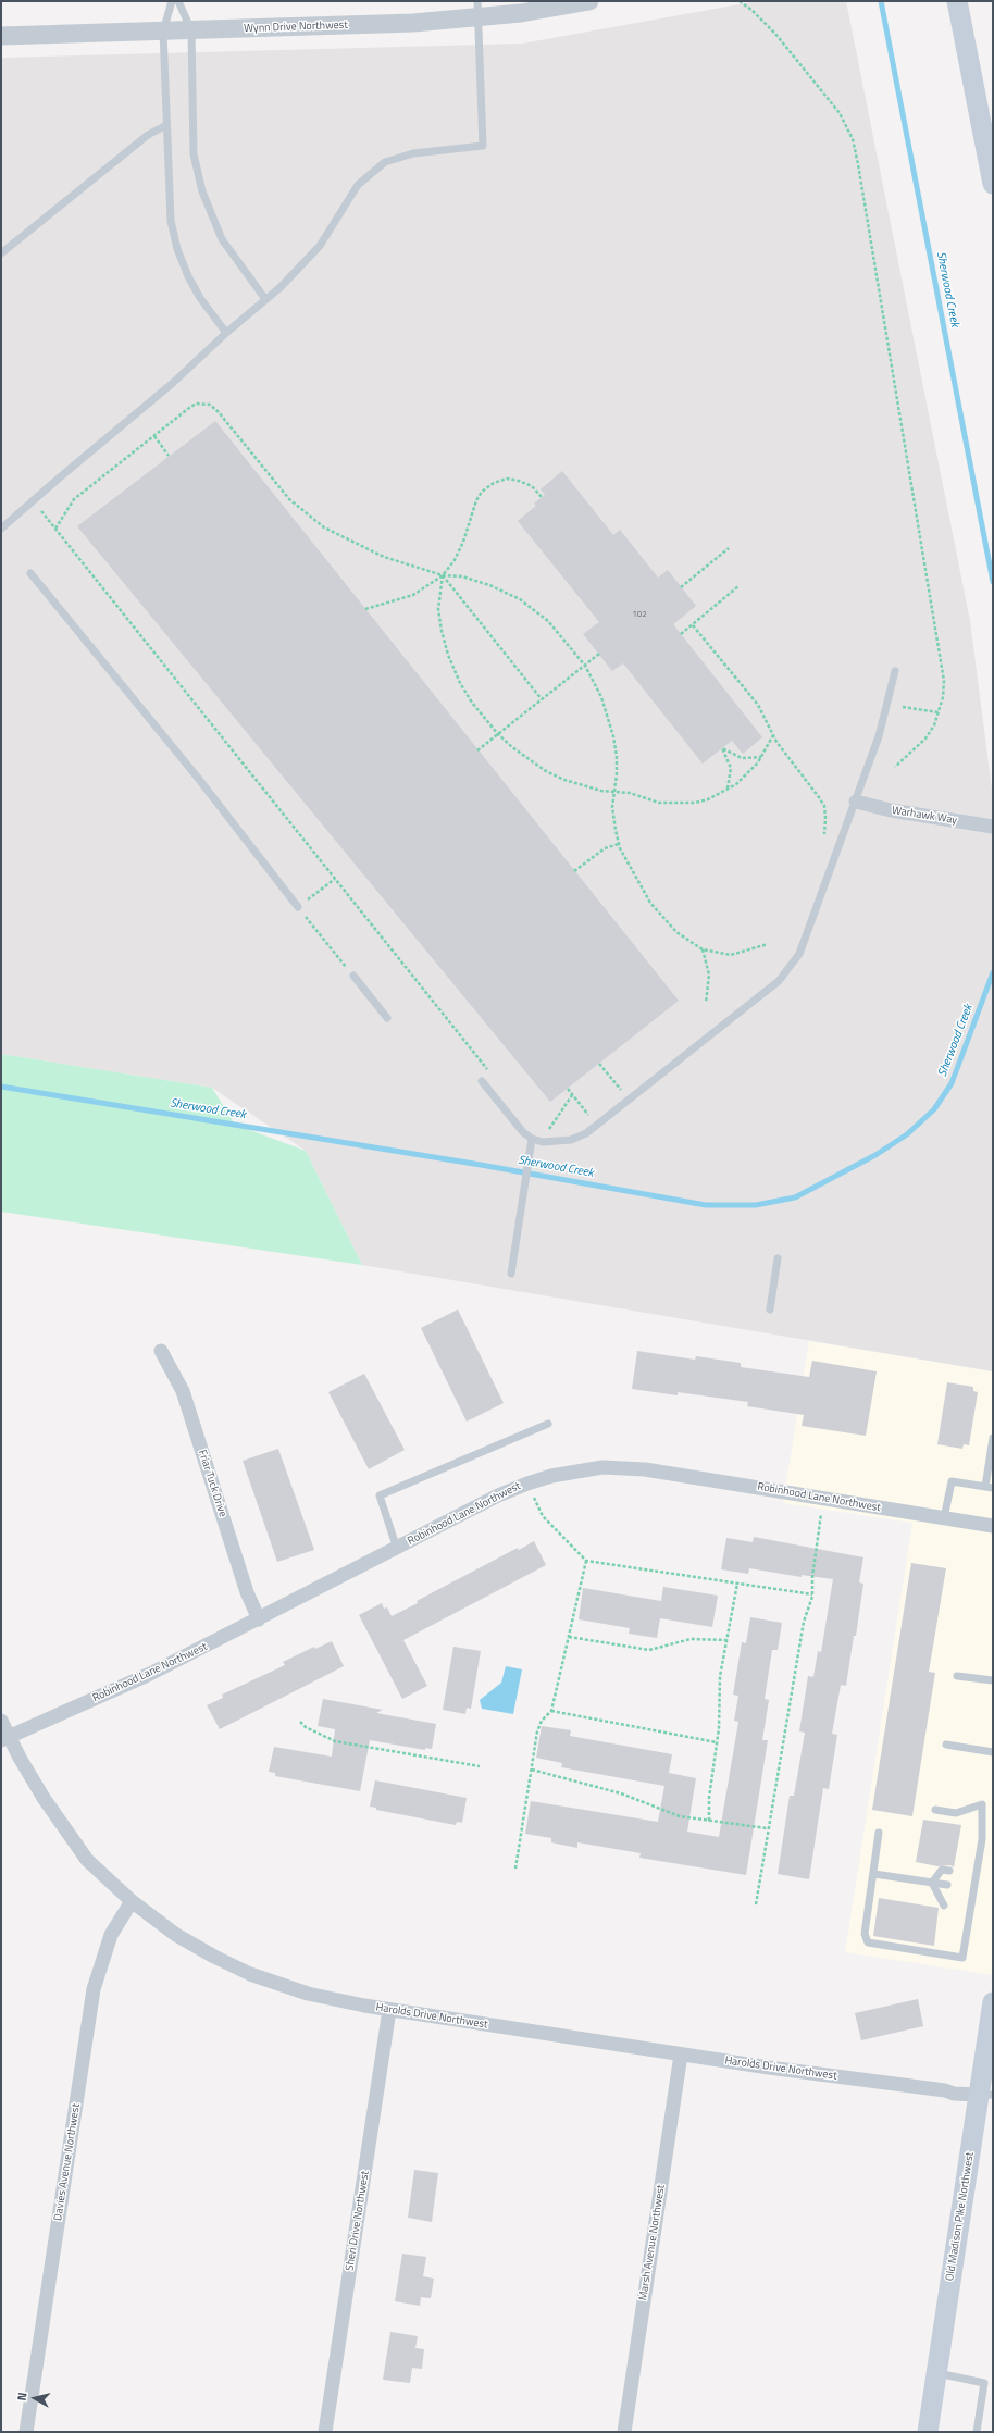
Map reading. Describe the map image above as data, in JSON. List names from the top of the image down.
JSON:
{
  "streets": {
    "main road": ["Old Madison Pike Northwest"],
    "street": [
      "Wynn Drive Northwest",
      "Warhawk Way",
      "Friar Tuck Drive",
      "Robinhood Lane Northwest",
      "Harolds Drive Northwest",
      "Davies Avenue Northwest",
      "Sheri Drive Northwest",
      "Marsh Avenue Northwest"
    ]
  },
  "crossings": [
    ["Friar Tuck Drive", "Robinhood Lane Northwest"],
    ["Robinhood Lane Northwest", "Harolds Drive Northwest"],
    ["Harolds Drive Northwest", "Davies Avenue Northwest"],
    ["Harolds Drive Northwest", "Old Madison Pike Northwest"],
    ["Harolds Drive Northwest", "Sheri Drive Northwest"],
    ["Harolds Drive Northwest", "Marsh Avenue Northwest"]
  ],
  "water": ["Sherwood Creek"],
  "house_numbers": ["102"],
  "north": "left"
}
